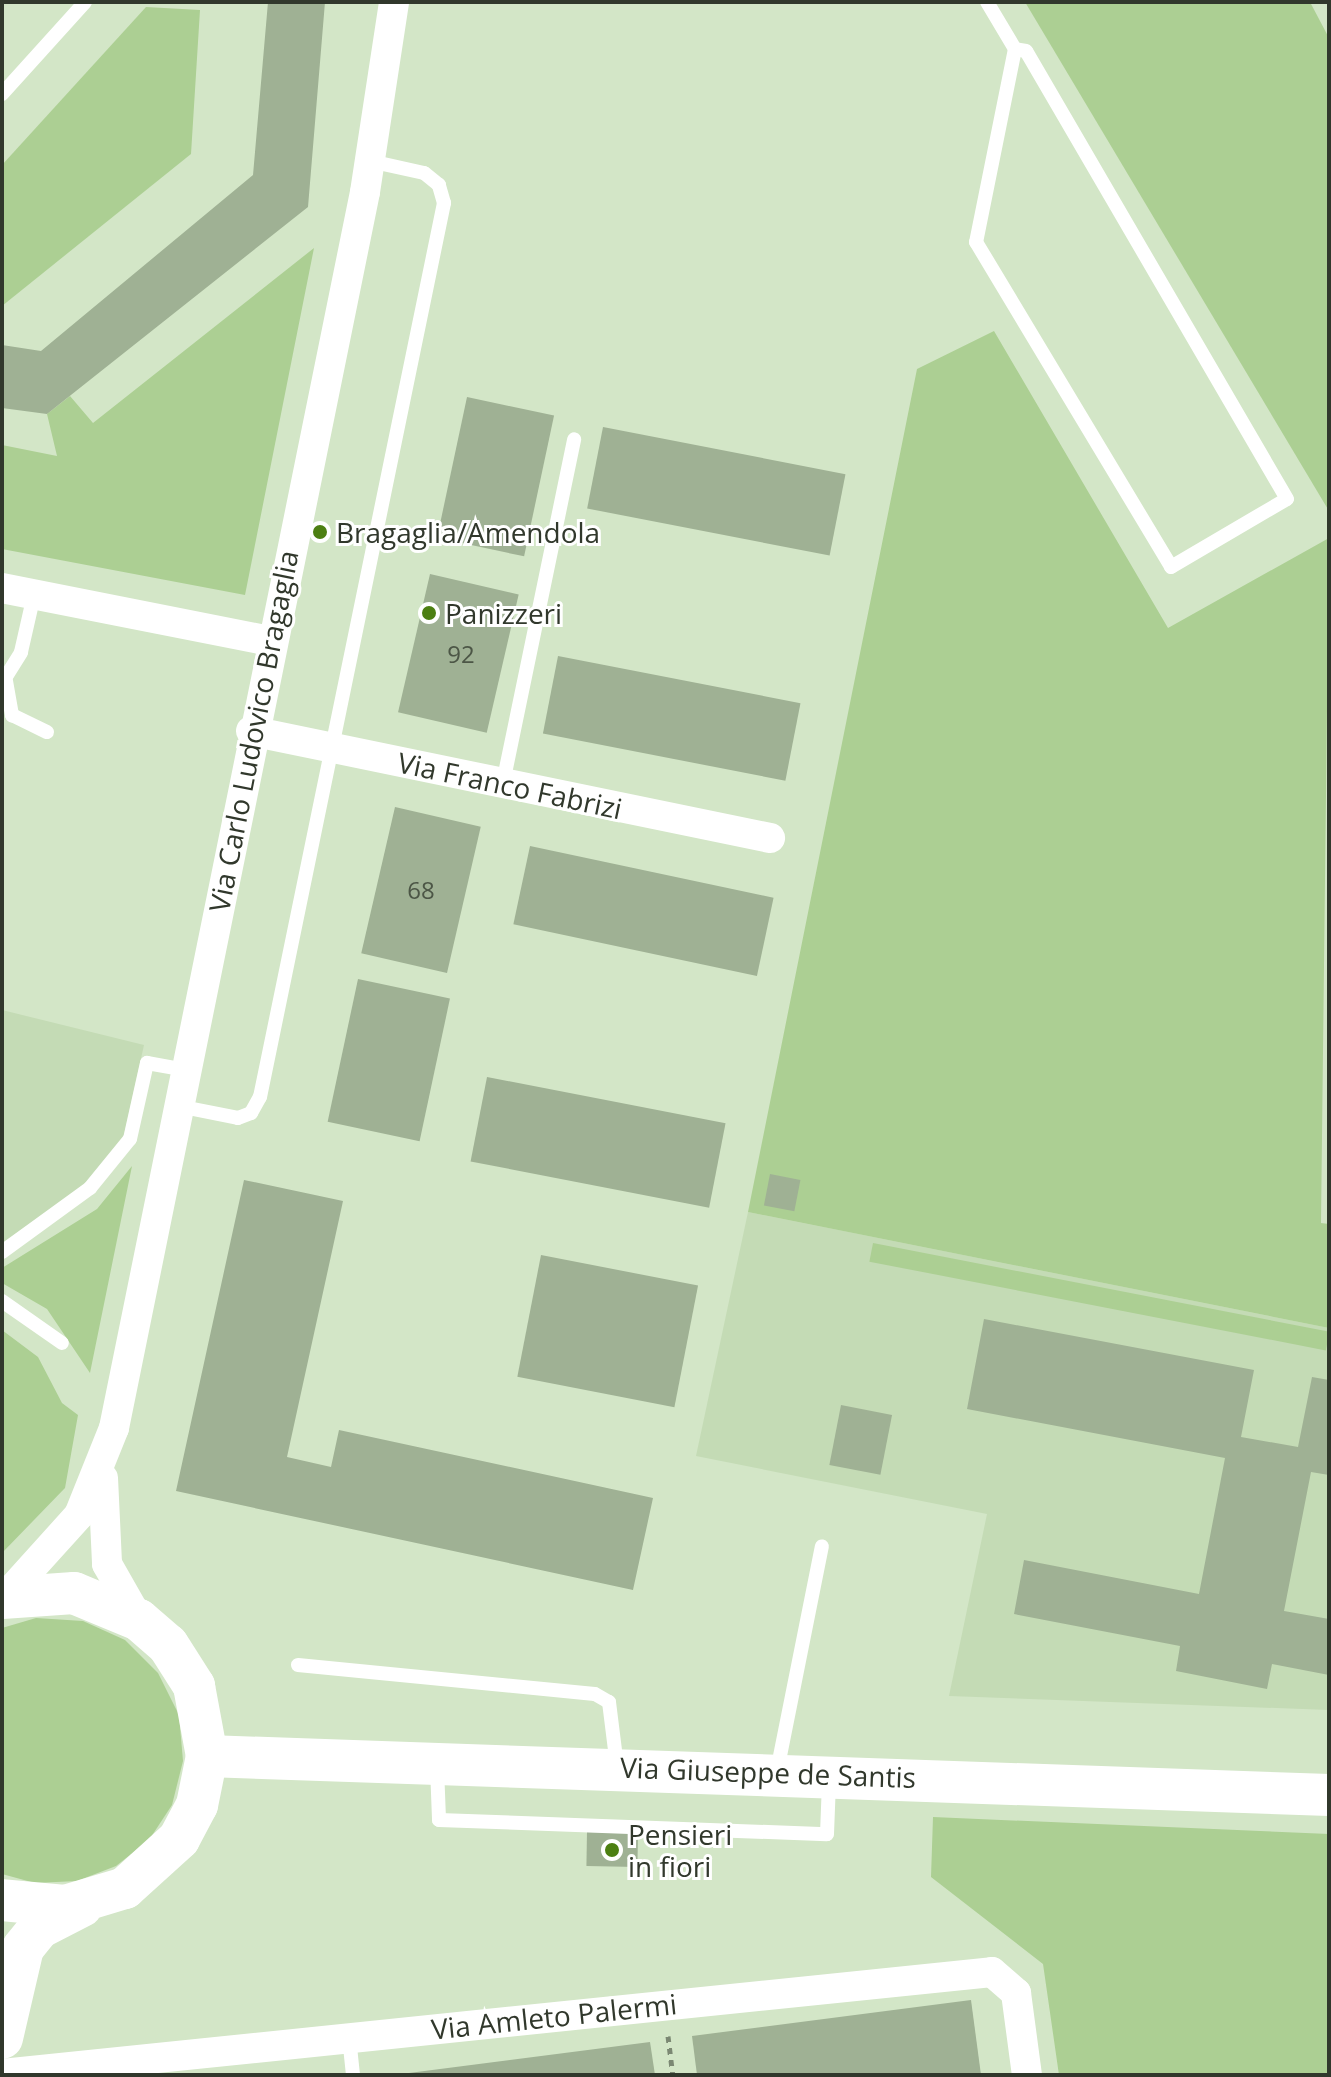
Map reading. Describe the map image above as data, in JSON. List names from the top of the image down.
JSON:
{
  "streets": {
    "main road": ["Via Giuseppe de Santis"],
    "street": ["Via Carlo Ludovico Bragaglia", "Via Franco Fabrizi", "Via Amleto Palermi"]
  },
  "crossings": [
    ["Via Carlo Ludovico Bragaglia", "Via Franco Fabrizi"]
  ],
  "places": ["Bragaglia/Amendola", "Panizzeri", "Pensieri in fiori"],
  "house_numbers": ["92", "68"]
}
